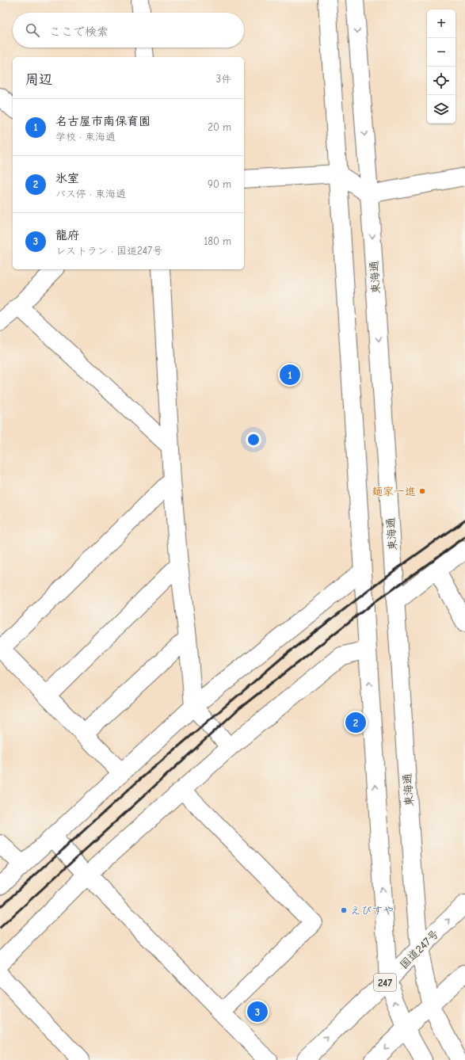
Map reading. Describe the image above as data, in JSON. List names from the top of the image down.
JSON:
{
  "streets": {
    "main road": ["東海通", "国道247号", "247"]
  },
  "crossings": [
    ["東海通", "国道247号"]
  ],
  "places": ["麺家一進", "えびすや"],
  "page": {
    "map_buttons": ["+", "−"],
    "search": "ここで検索",
    "heading": ["周辺", "3件"],
    "list": [
      {
        "mark": "1",
        "name": "名古屋市南保育園",
        "note": "学校 · 東海通",
        "value": "20 m"
      },
      {
        "mark": "2",
        "name": "氷室",
        "note": "バス停 · 東海通",
        "value": "90 m"
      },
      {
        "mark": "3",
        "name": "龍府",
        "note": "レストラン · 国道247号",
        "value": "180 m"
      }
    ],
    "pins": ["1", "2", "3"]
  }
}
